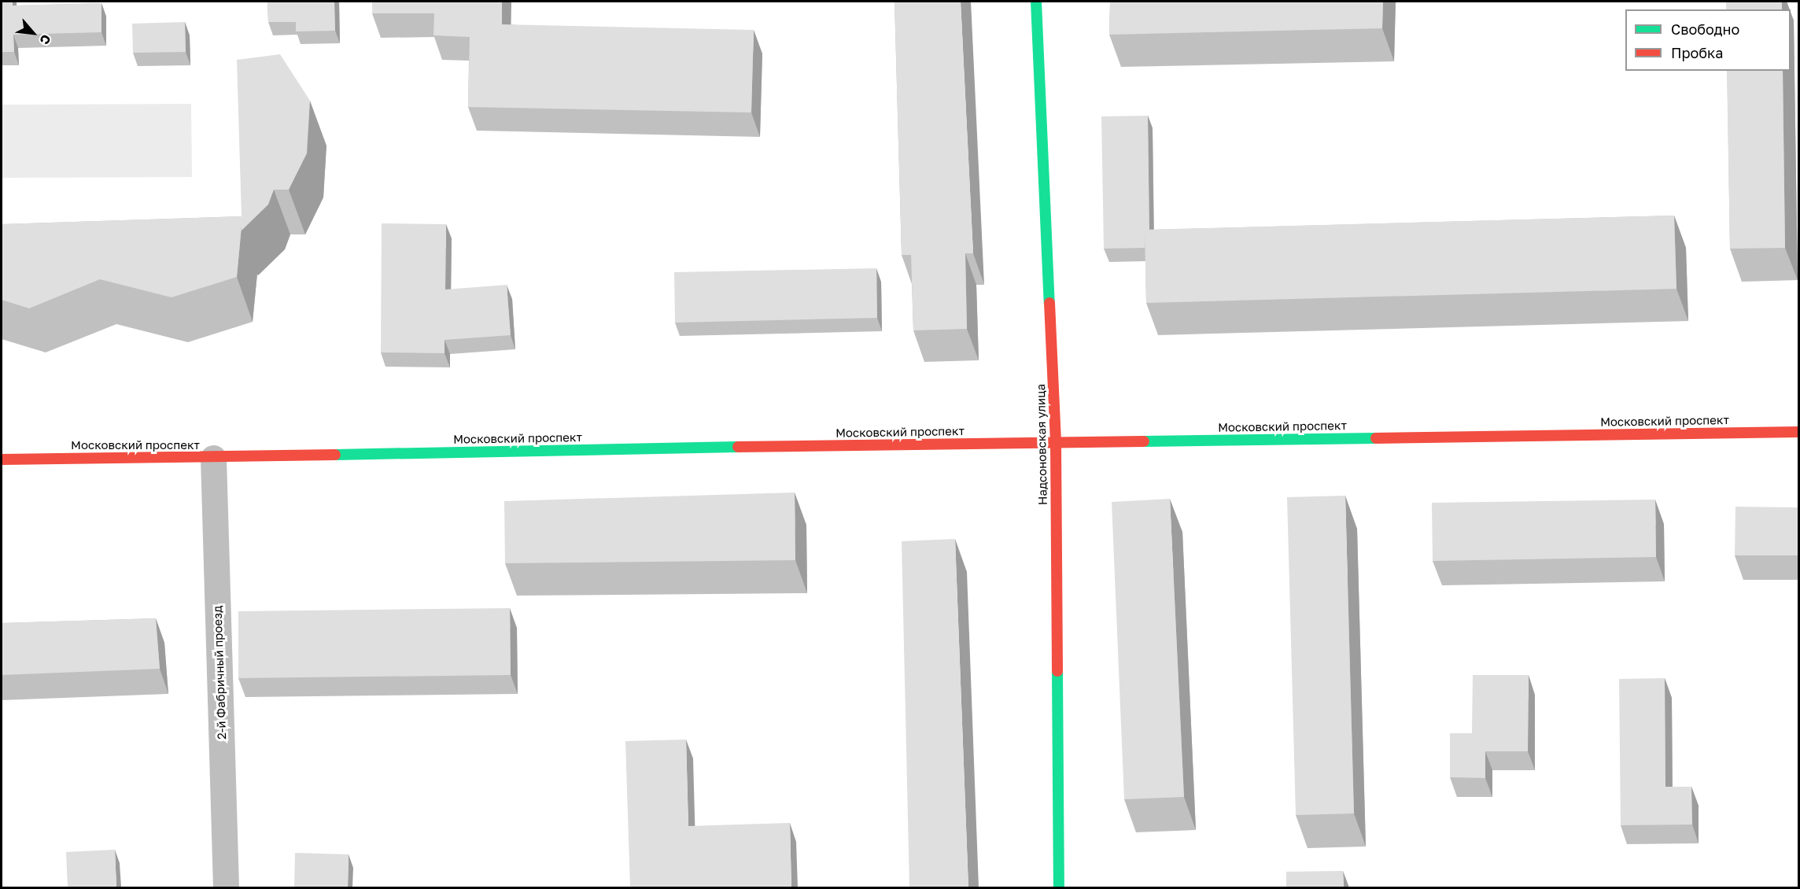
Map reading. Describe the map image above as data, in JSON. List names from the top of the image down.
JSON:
{
  "streets": {
    "main road": ["Московский проспект", "Надсоновская улица"],
    "street": ["2-й Фабричный проезд"]
  },
  "crossings": [
    ["Московский проспект", "Надсоновская улица"],
    ["Московский проспект", "2-й Фабричный проезд"]
  ],
  "legend": ["Свободно", "Пробка"],
  "north": "bottom right"
}
